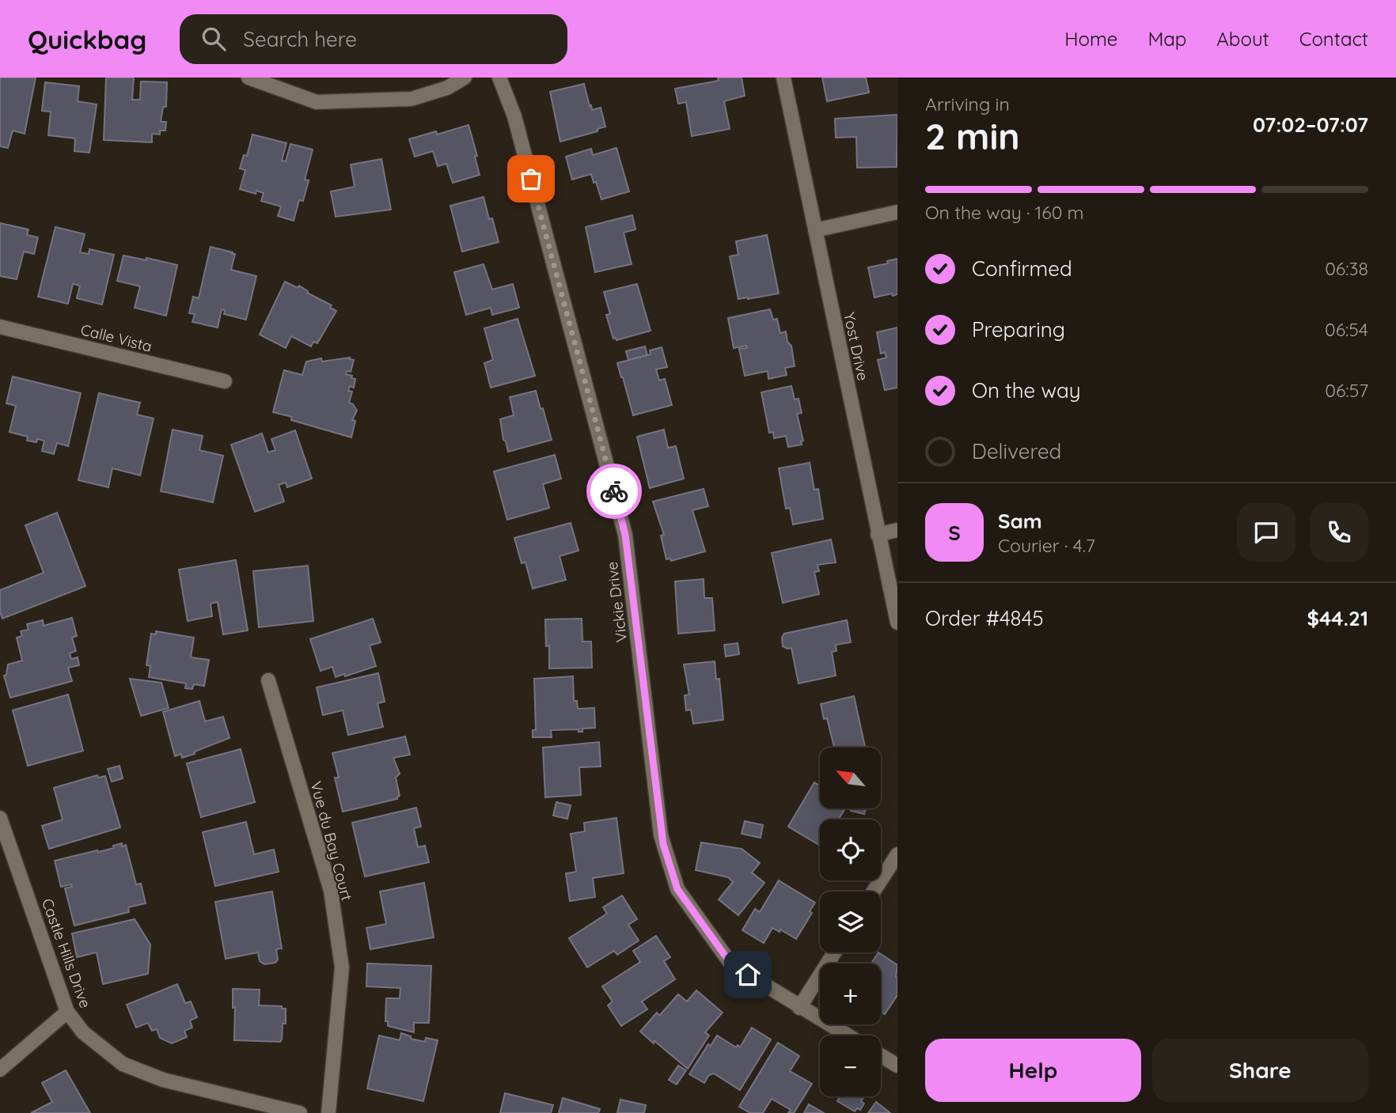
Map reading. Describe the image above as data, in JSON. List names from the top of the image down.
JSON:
{
  "streets": {
    "street": [
      "Calle Vista",
      "Yost Drive",
      "Vickie Drive",
      "Vue du Bay Court",
      "Castle Hills Drive"
    ]
  },
  "north": "top left",
  "page": {
    "header": "Quickbag",
    "search": "Search here",
    "nav": [
      "Home",
      "Map",
      "About",
      "Contact"
    ],
    "heading": ["2 min", "Arriving in", "07:02–07:07"],
    "panel": [
      "Sam",
      "Courier · 4.7",
      "Order #4845",
      "$44.21"
    ],
    "bar": "On the way · 160 m",
    "list": [
      ["Confirmed", "06:38"],
      ["Preparing", "06:54"],
      ["On the way", "06:57"],
      "Delivered"
    ],
    "round": "S",
    "map_buttons": ["+", "−"],
    "buttons": ["Help", "Share"]
  }
}
